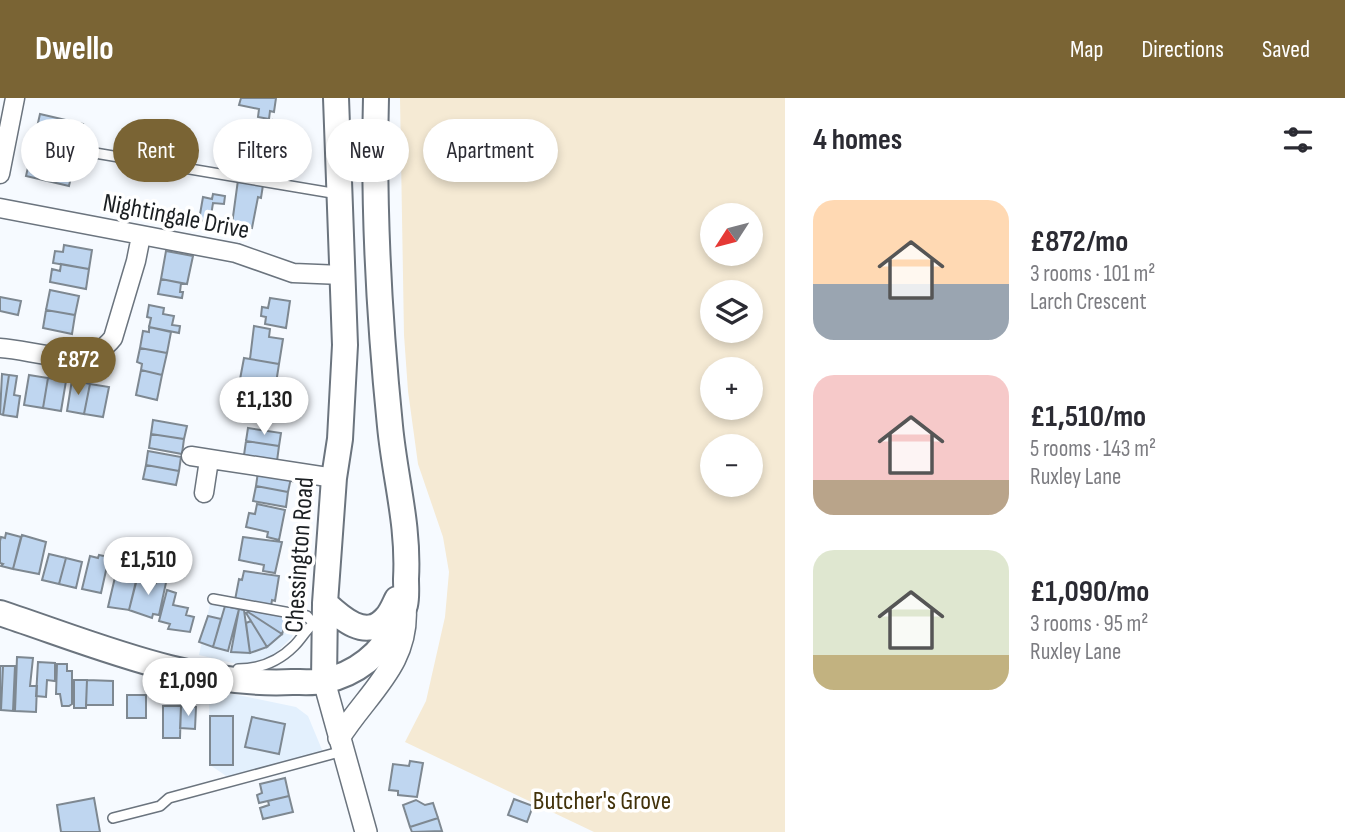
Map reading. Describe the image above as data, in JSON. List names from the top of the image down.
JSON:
{
  "streets": {
    "main road": ["Chessington Road"],
    "street": ["Nightingale Drive"]
  },
  "crossings": [
    ["Nightingale Drive", "Chessington Road"]
  ],
  "parks": ["Butcher's Grove"],
  "north": "bottom left",
  "page": {
    "header": "Dwello",
    "nav": ["Map", "Directions", "Saved"],
    "heading": "4 homes",
    "chip": [
      "Buy",
      "Rent",
      "Filters",
      "New",
      "Apartment"
    ],
    "list": [
      {
        "name": "£872/mo",
        "note": "3 rooms · 101 m² · Larch Crescent"
      },
      {
        "name": "£1,510/mo",
        "note": "5 rooms · 143 m² · Ruxley Lane"
      },
      {
        "name": "£1,090/mo",
        "note": "3 rooms · 95 m² · Ruxley Lane"
      }
    ],
    "map_buttons": ["+", "−"],
    "price": [
      "£872",
      "£1,130",
      "£1,510",
      "£1,090"
    ]
  }
}
